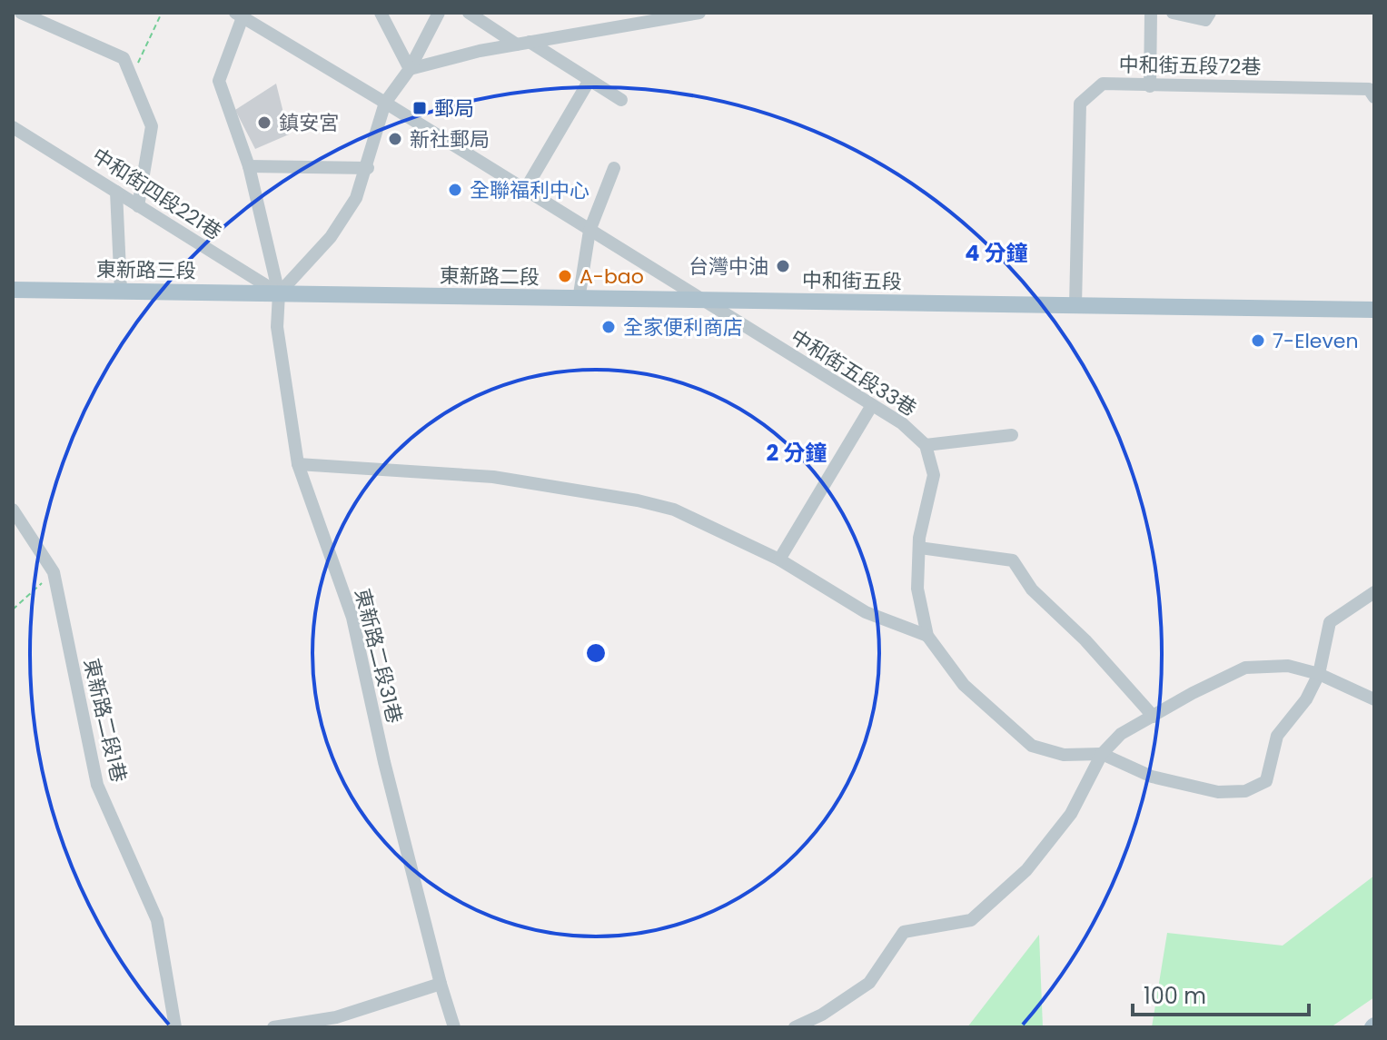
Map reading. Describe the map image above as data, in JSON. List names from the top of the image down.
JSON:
{
  "streets": {
    "main road": ["東新路三段", "東新路二段", "中和街五段"],
    "street": [
      "中和街五段72巷",
      "中和街四段221巷",
      "中和街五段33巷",
      "東新路二段31巷",
      "東新路二段1巷"
    ]
  },
  "crossings": [
    ["中和街五段72巷", "中和街五段"],
    ["中和街四段221巷", "東新路三段"],
    ["中和街四段221巷", "東新路二段"],
    ["中和街四段221巷", "東新路二段31巷"],
    ["東新路三段", "東新路二段"],
    ["東新路三段", "東新路二段31巷"],
    ["東新路二段", "中和街五段"],
    ["東新路二段", "中和街五段33巷"],
    ["東新路二段", "東新路二段31巷"],
    ["中和街五段", "中和街五段33巷"]
  ],
  "places": {
    "transit": ["郵局"],
    "other": [
      "鎮安宮",
      "新社郵局",
      "全聯福利中心",
      "台灣中油",
      "A-bao",
      "全家便利商店",
      "7-Eleven"
    ]
  },
  "scale_bar": "100 m",
  "rings": ["4 分鐘", "2 分鐘"]
}
